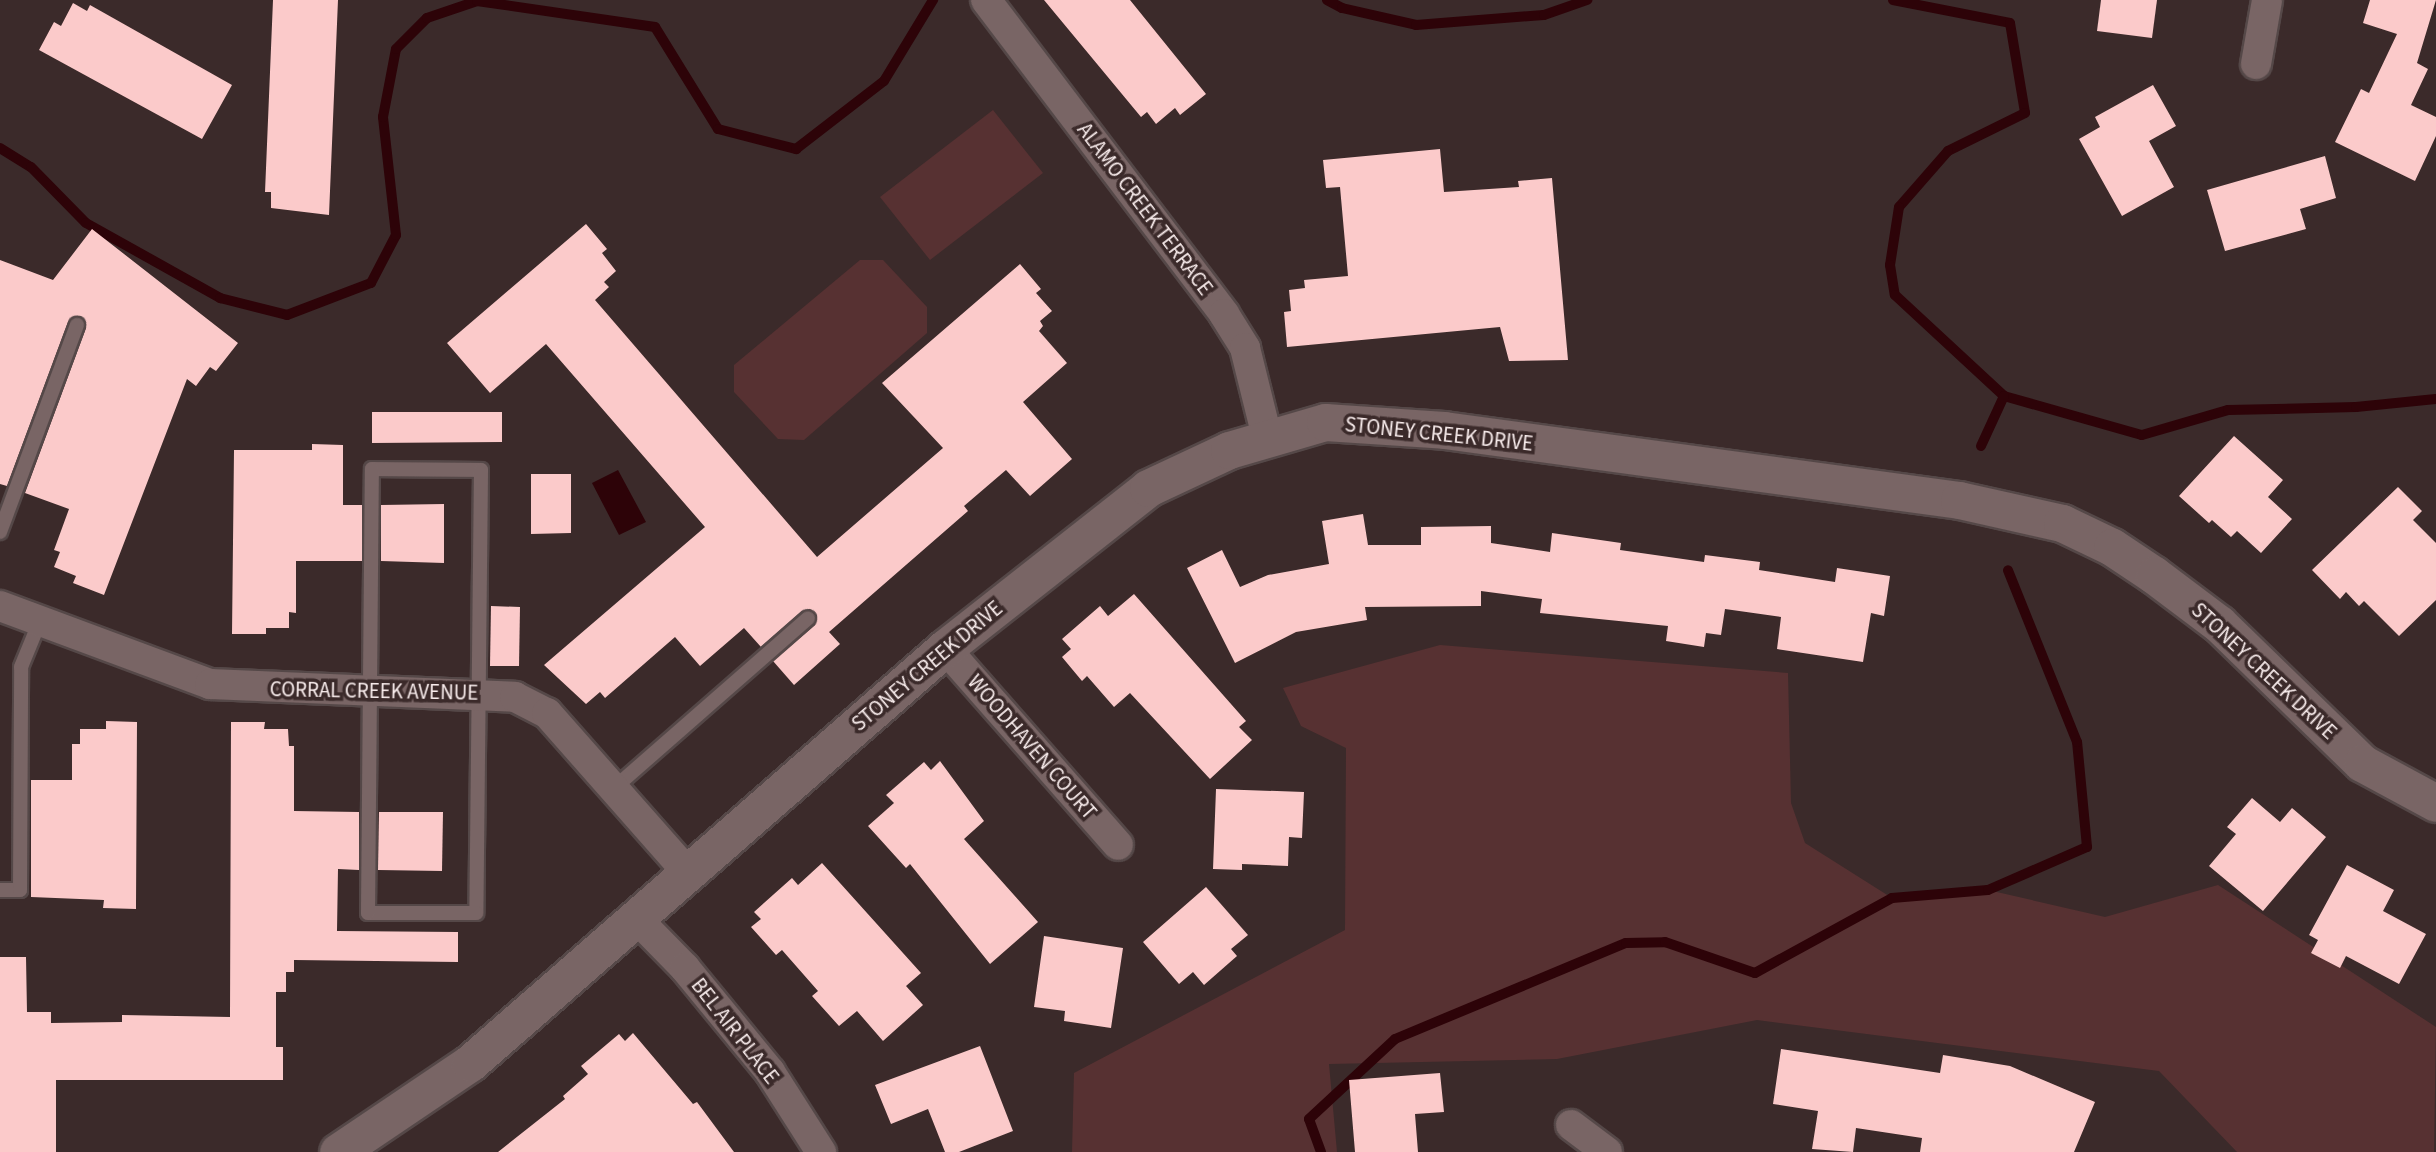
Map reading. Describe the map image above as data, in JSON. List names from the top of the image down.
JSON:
{
  "streets": {
    "street": [
      "ALAMO CREEK TERRACE",
      "STONEY CREEK DRIVE",
      "CORRAL CREEK AVENUE",
      "WOODHAVEN COURT",
      "BEL AIR PLACE"
    ]
  },
  "crossings": [
    ["ALAMO CREEK TERRACE", "STONEY CREEK DRIVE"],
    ["STONEY CREEK DRIVE", "CORRAL CREEK AVENUE"],
    ["STONEY CREEK DRIVE", "WOODHAVEN COURT"],
    ["STONEY CREEK DRIVE", "BEL AIR PLACE"]
  ]
}
